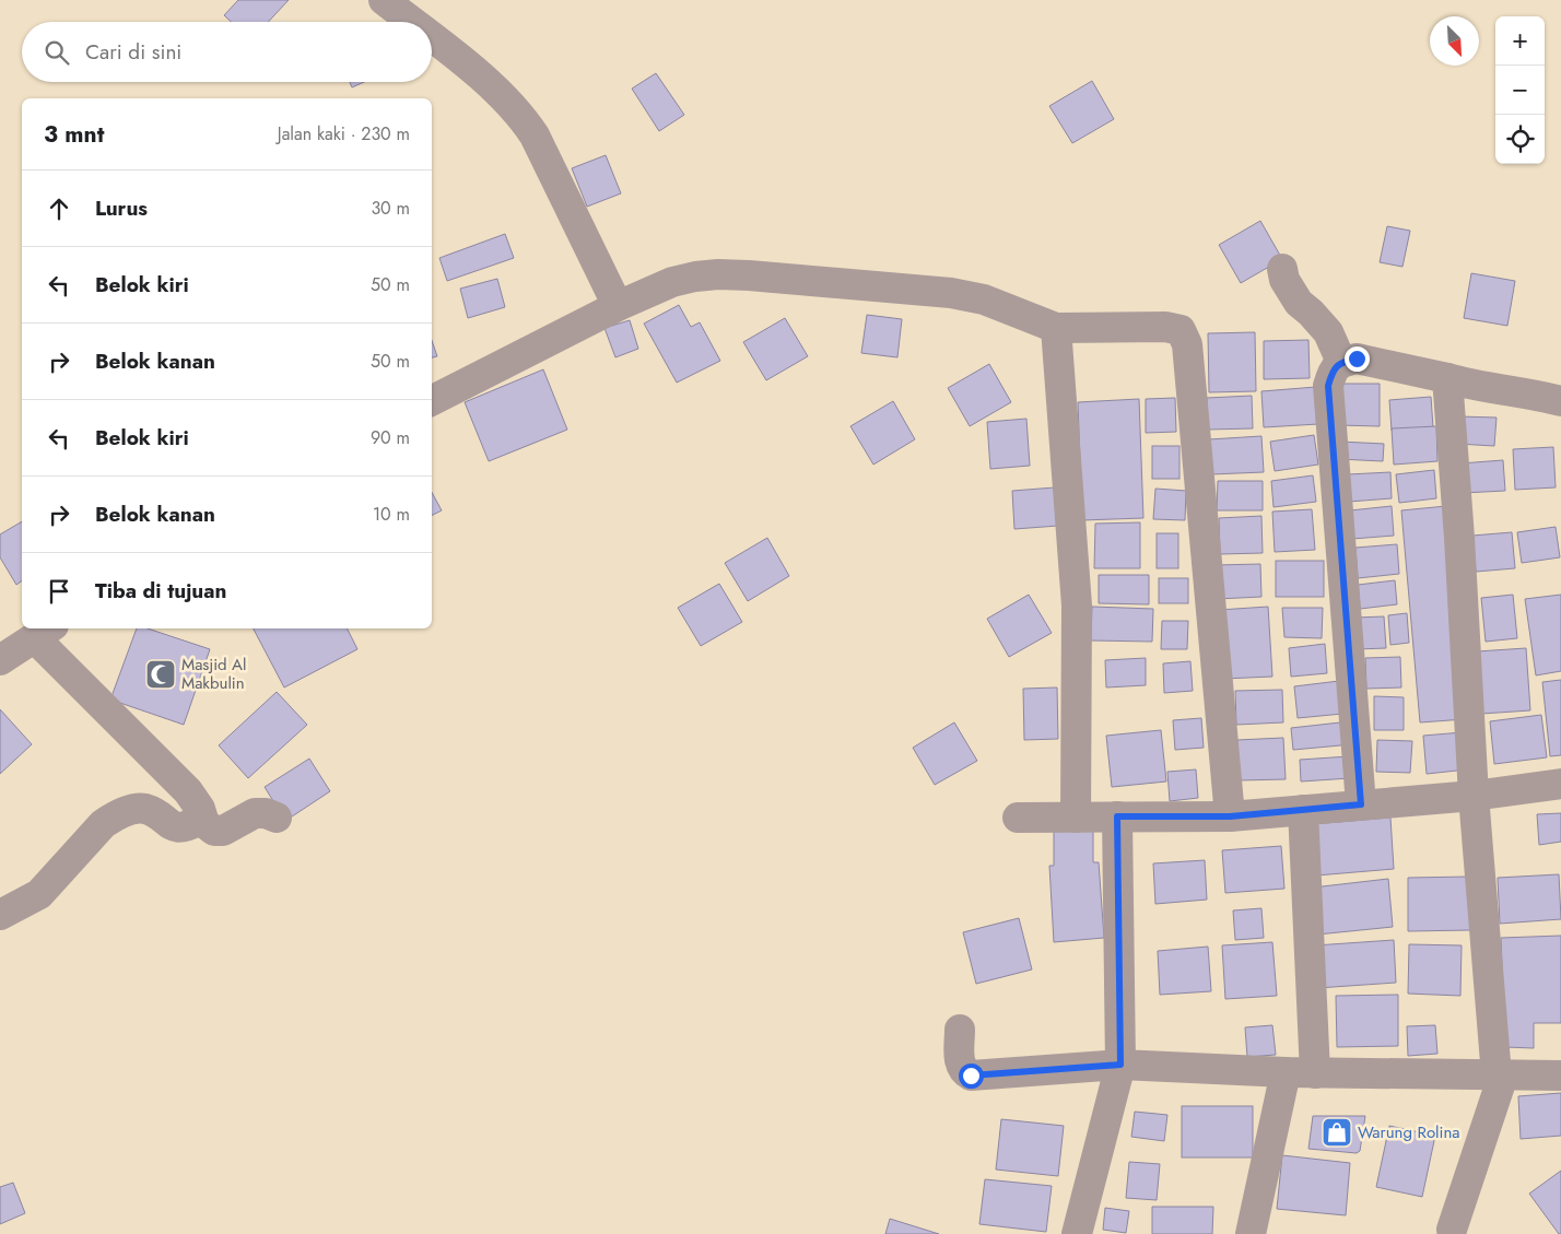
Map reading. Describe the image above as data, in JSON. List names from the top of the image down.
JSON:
{
  "places": {
    "mosque": ["Masjid Al Makbulin"],
    "shop": ["Warung Rolina"]
  },
  "north": "bottom right",
  "page": {
    "map_buttons": ["+", "−"],
    "search": "Cari di sini",
    "heading": ["3 mnt", "Jalan kaki · 230 m"],
    "list": [
      ["Lurus", "30 m"],
      ["Belok kiri", "50 m"],
      ["Belok kanan", "50 m"],
      ["Belok kiri", "90 m"],
      ["Belok kanan", "10 m"],
      "Tiba di tujuan"
    ]
  }
}
